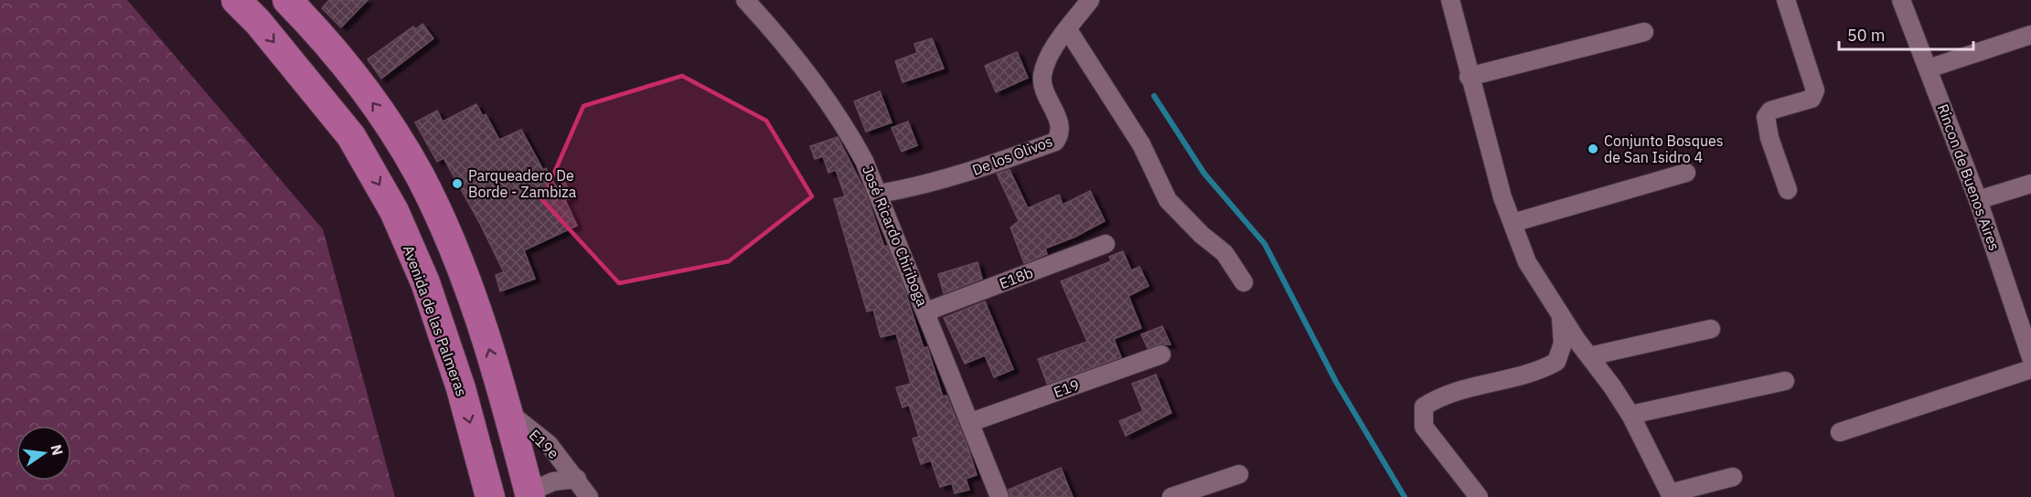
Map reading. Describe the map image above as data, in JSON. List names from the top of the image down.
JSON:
{
  "streets": {
    "main road": ["Avenida de las Palmeras"],
    "street": [
      "De los Olivos",
      "Rincon de Buenos Aires",
      "José Ricardo Chiriboga",
      "E18b",
      "E19",
      "E19e"
    ]
  },
  "crossings": [
    ["De los Olivos", "José Ricardo Chiriboga"],
    ["José Ricardo Chiriboga", "E18b"],
    ["José Ricardo Chiriboga", "E19"]
  ],
  "places": ["Conjunto Bosques de San Isidro 4", "Parqueadero De Borde - Zambiza"],
  "scale_bar": "50 m",
  "north": "right"
}
